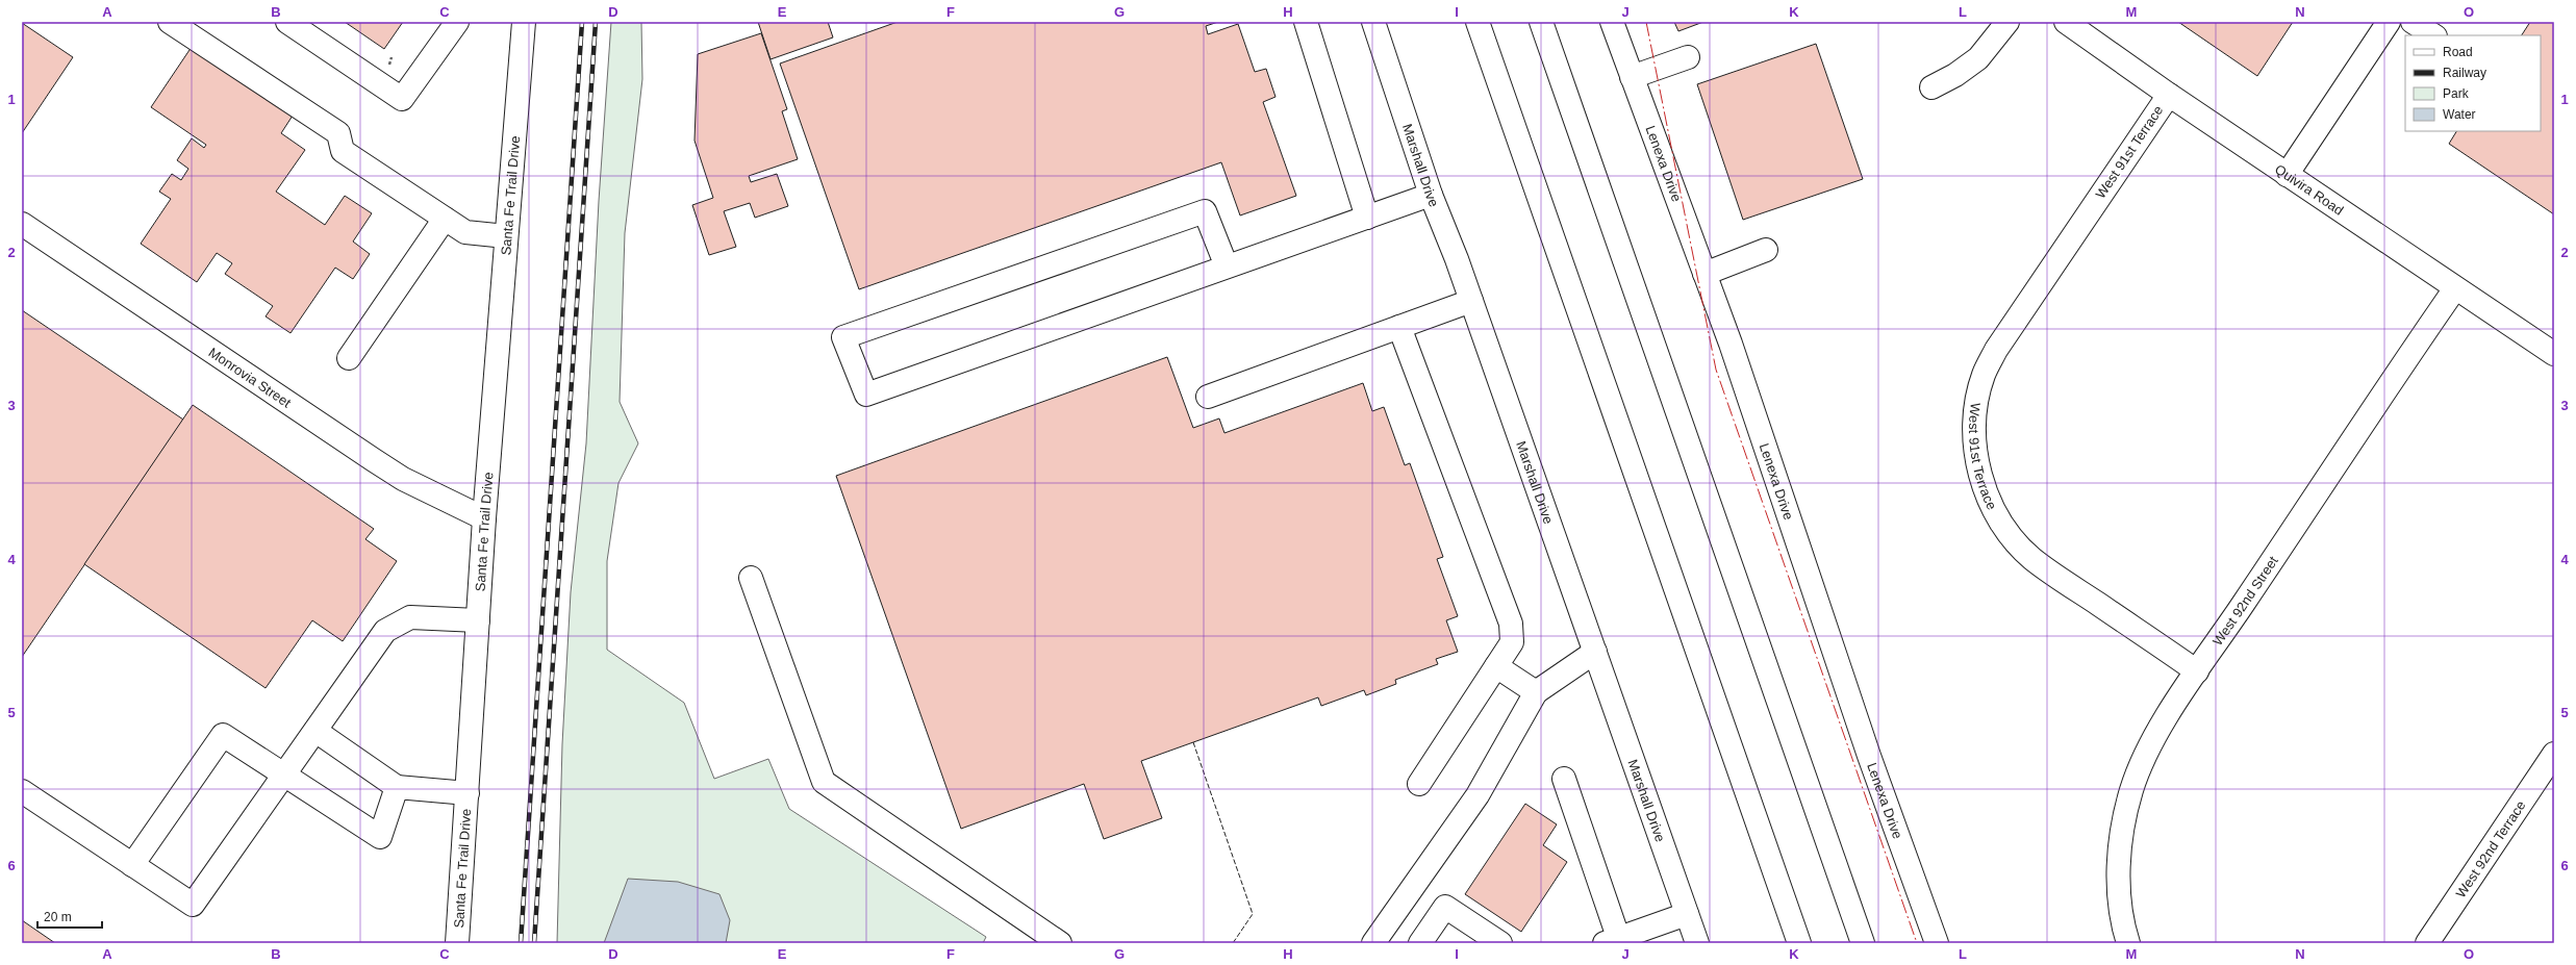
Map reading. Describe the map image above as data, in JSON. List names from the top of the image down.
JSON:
{
  "streets": {
    "main road": [
      "West 91st Terrace",
      "Lenexa Drive",
      "Marshall Drive",
      "Quivira Road",
      "Santa Fe Trail Drive",
      "Monrovia Street",
      "West 92nd Street",
      "West 92nd Terrace"
    ]
  },
  "crossings": [
    ["West 91st Terrace", "Quivira Road"],
    ["West 91st Terrace", "West 92nd Street"],
    ["Quivira Road", "West 92nd Street"],
    ["Santa Fe Trail Drive", "Monrovia Street"]
  ],
  "legend": [
    "Road",
    "Railway",
    "Park",
    "Water"
  ],
  "scale_bar": "20 m",
  "grid": {
    "columns": [
      "A",
      "B",
      "C",
      "D",
      "E",
      "F",
      "G",
      "H",
      "I",
      "J",
      "K",
      "L",
      "M",
      "N",
      "O"
    ],
    "rows": [
      "1",
      "2",
      "3",
      "4",
      "5",
      "6"
    ]
  }
}
